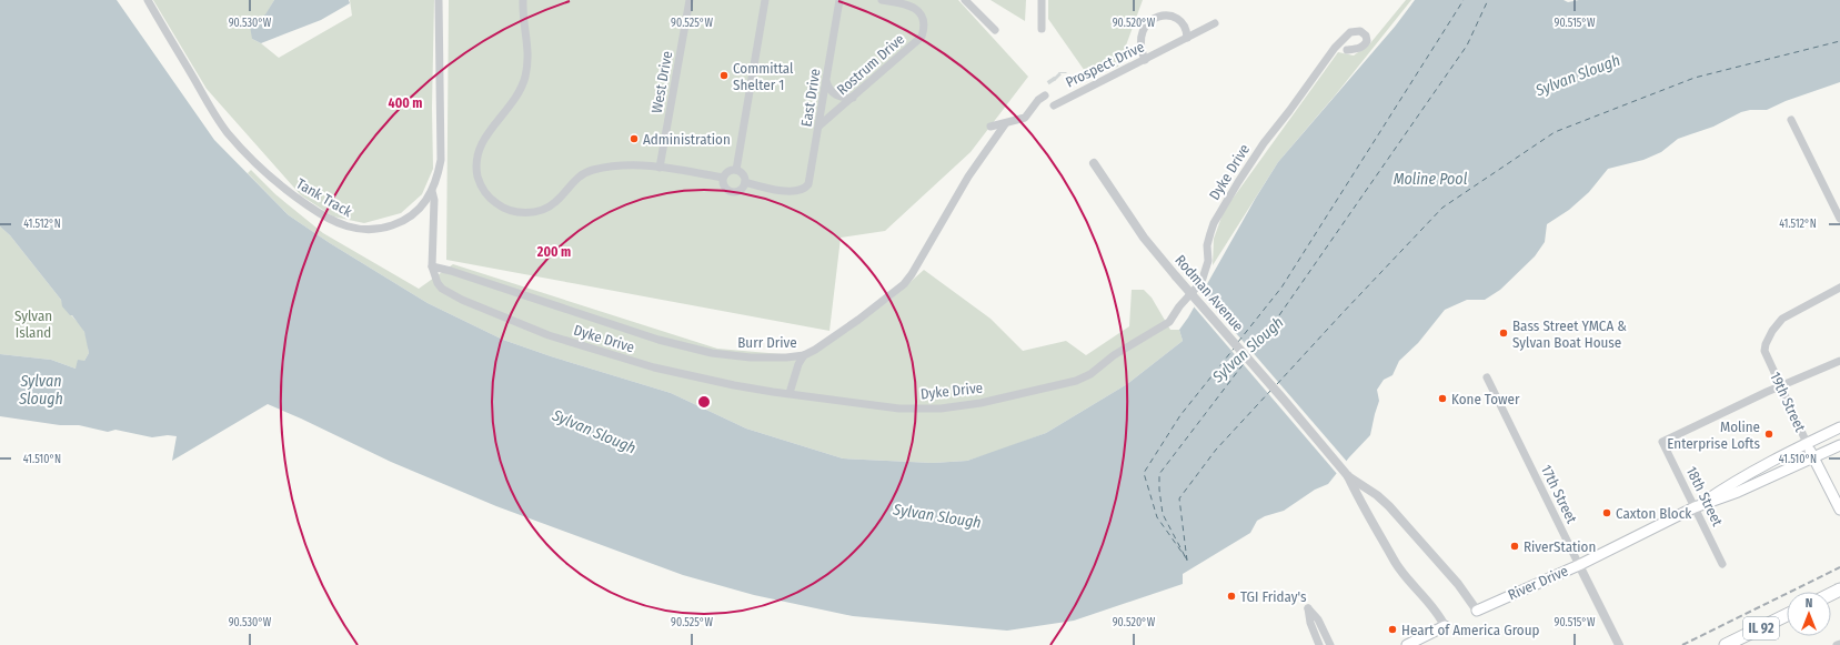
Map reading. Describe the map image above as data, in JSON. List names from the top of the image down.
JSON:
{
  "streets": {
    "main road": ["19th Street", "River Drive", "IL 92"],
    "street": [
      "Rostrum Drive",
      "Prospect Drive",
      "West Drive",
      "East Drive",
      "Dyke Drive",
      "Tank Track",
      "Rodman Avenue",
      "Burr Drive",
      "17th Street",
      "18th Street"
    ]
  },
  "crossings": [
    ["Rostrum Drive", "East Drive"],
    ["Dyke Drive", "Tank Track"],
    ["Dyke Drive", "Burr Drive"],
    ["19th Street", "18th Street"],
    ["19th Street", "River Drive"],
    ["17th Street", "River Drive"],
    ["18th Street", "River Drive"]
  ],
  "water": ["Sylvan Slough", "Moline Pool"],
  "parks": ["Sylvan Island"],
  "places": [
    "Committal Shelter 1",
    "Administration",
    "Bass Street YMCA & Sylvan Boat House",
    "Kone Tower",
    "Moline Enterprise Lofts",
    "Caxton Block",
    "RiverStation",
    "TGI Friday's",
    "Heart of America Group"
  ],
  "north": "top",
  "coordinates": [
    "90.530°W",
    "90.525°W",
    "90.520°W",
    "90.515°W",
    "41.512°N",
    "41.510°N"
  ],
  "rings": ["400 m", "200 m"]
}
